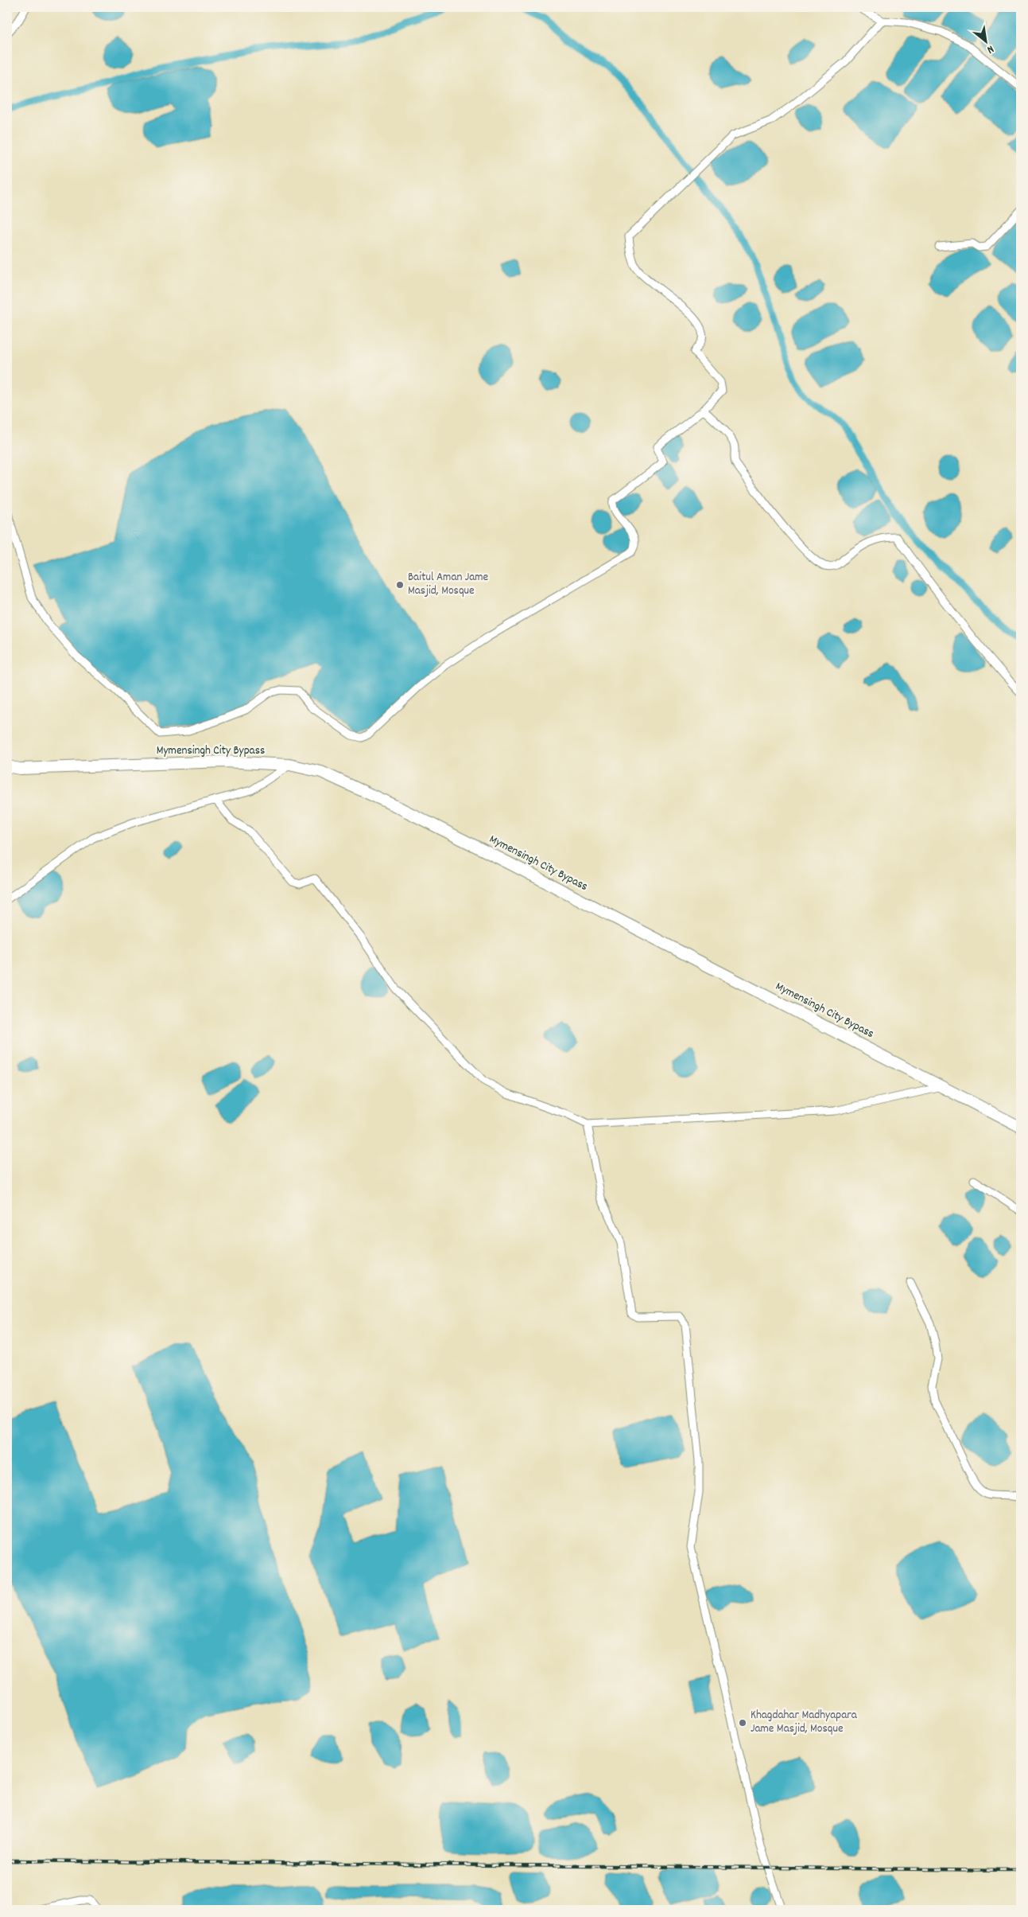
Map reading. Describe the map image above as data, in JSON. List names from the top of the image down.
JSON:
{
  "streets": {
    "highway": ["Mymensingh City Bypass"]
  },
  "places": ["Baitul Aman Jame Masjid, Mosque", "Khagdahar Madhyapara Jame Masjid, Mosque"],
  "north": "bottom right"
}
